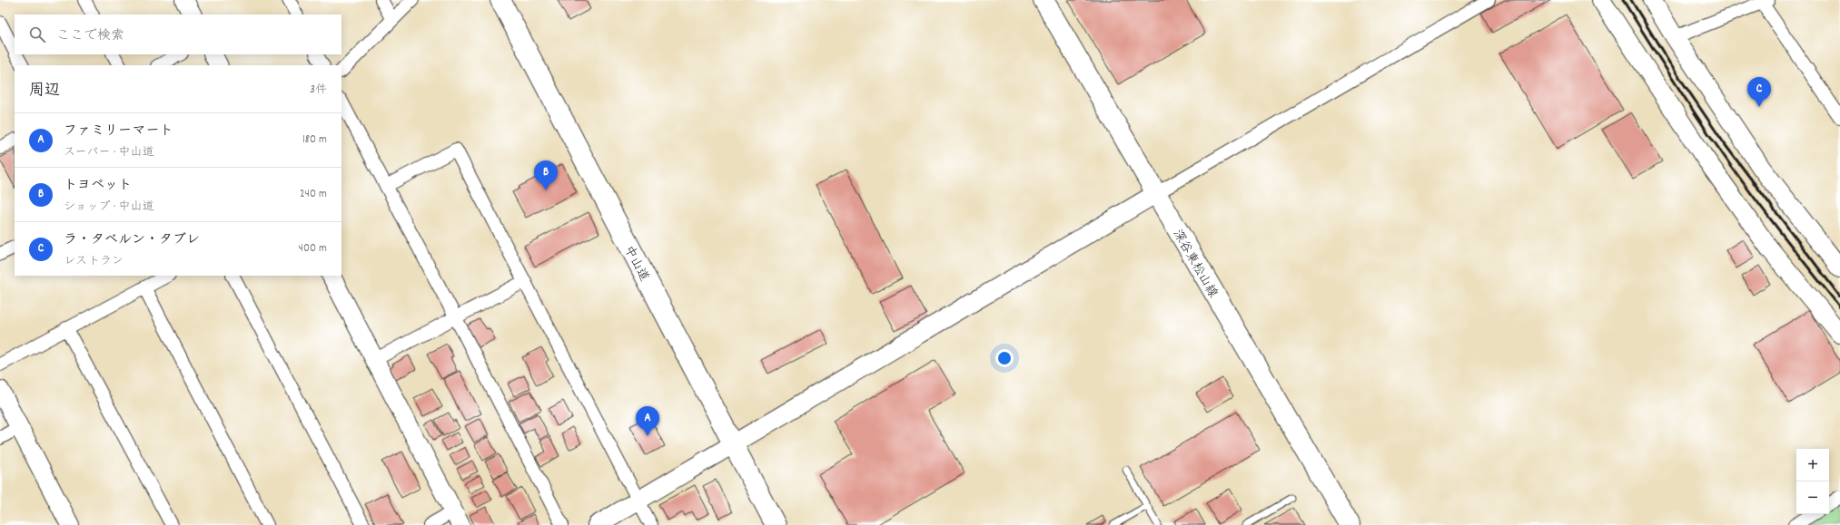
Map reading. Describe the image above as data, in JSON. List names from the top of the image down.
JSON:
{
  "streets": {
    "main road": ["中山道", "深谷東松山線"]
  },
  "page": {
    "search": "ここで検索",
    "heading": ["周辺", "3件"],
    "pins": ["C", "B", "A"],
    "list": [
      {
        "mark": "A",
        "name": "ファミリーマート",
        "note": "スーパー · 中山道",
        "value": "180 m"
      },
      {
        "mark": "B",
        "name": "トヨペット",
        "note": "ショップ · 中山道",
        "value": "240 m"
      },
      {
        "mark": "C",
        "name": "ラ・タベルン・タブレ",
        "note": "レストラン",
        "value": "400 m"
      }
    ],
    "map_buttons": ["+", "−"]
  }
}
